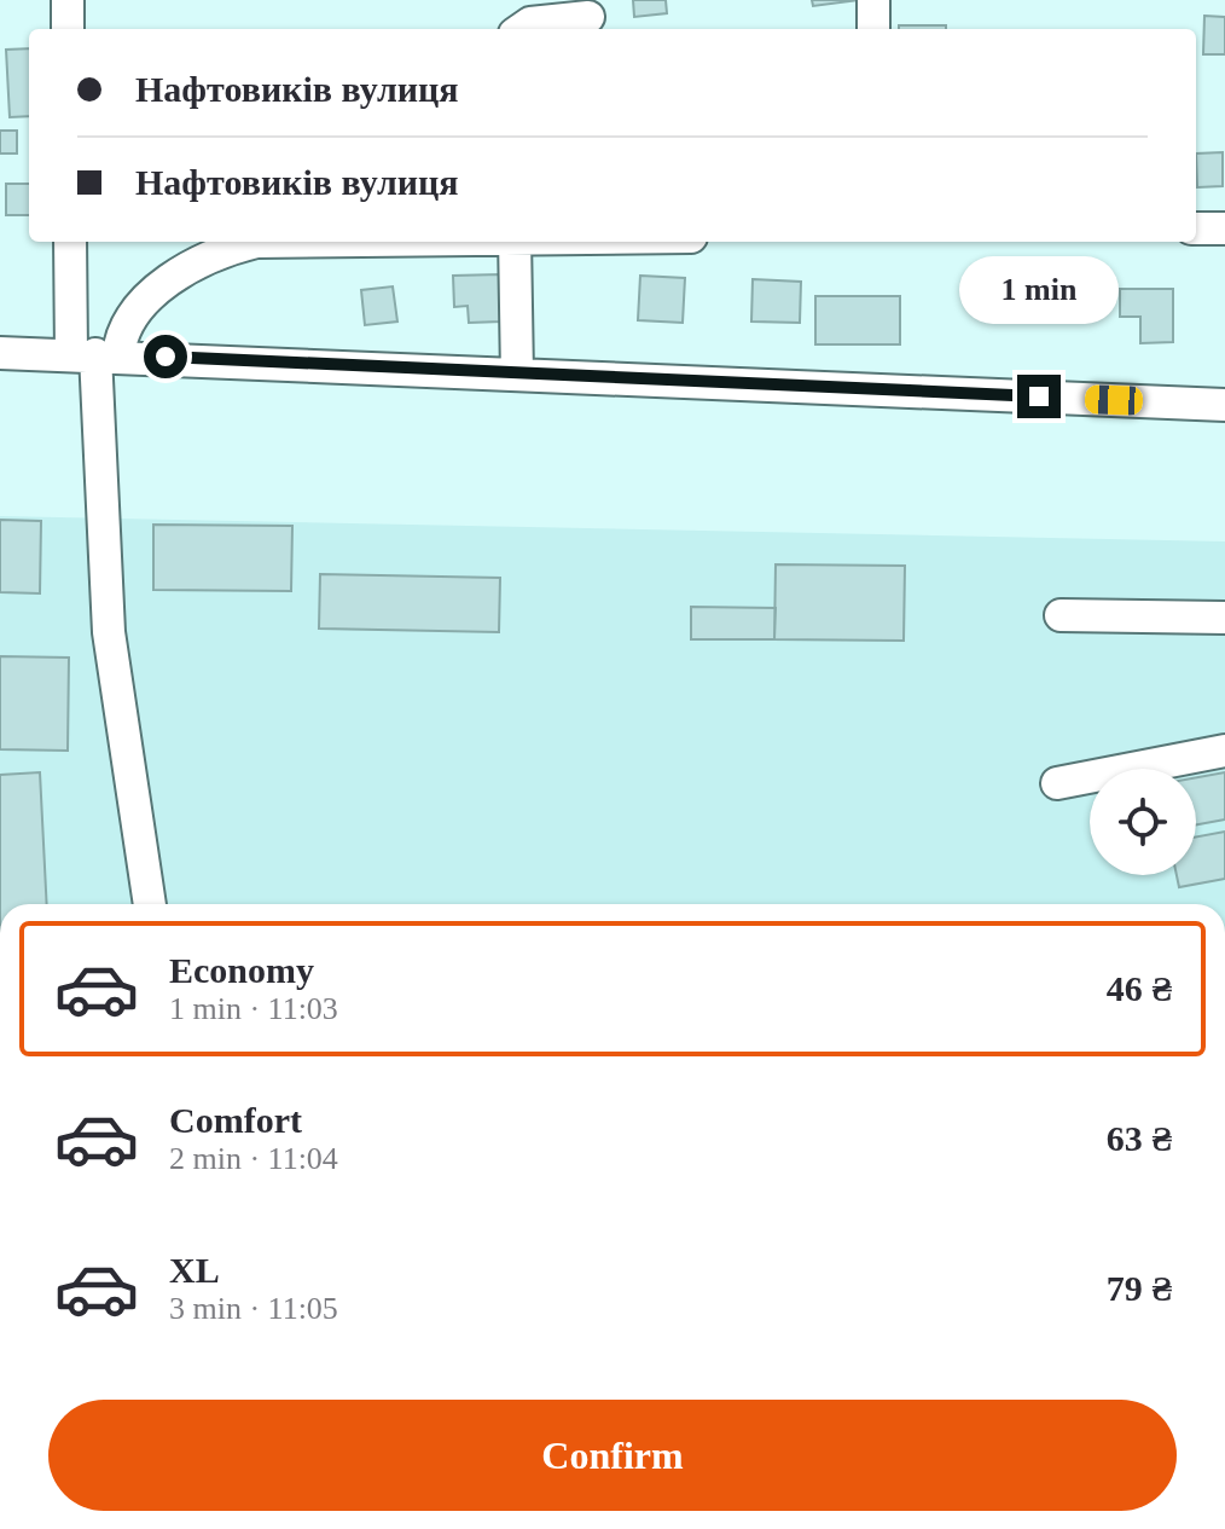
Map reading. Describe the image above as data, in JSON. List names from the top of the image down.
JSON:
{
  "page": {
    "banner": ["Нафтовиків вулиця", "Нафтовиків вулиця"],
    "bubble": "1 min",
    "list": [
      {
        "name": "Economy",
        "note": "1 min · 11:03",
        "value": "46 ₴"
      },
      {
        "name": "Comfort",
        "note": "2 min · 11:04",
        "value": "63 ₴"
      },
      {
        "name": "XL",
        "note": "3 min · 11:05",
        "value": "79 ₴"
      }
    ],
    "buttons": "Confirm"
  }
}
